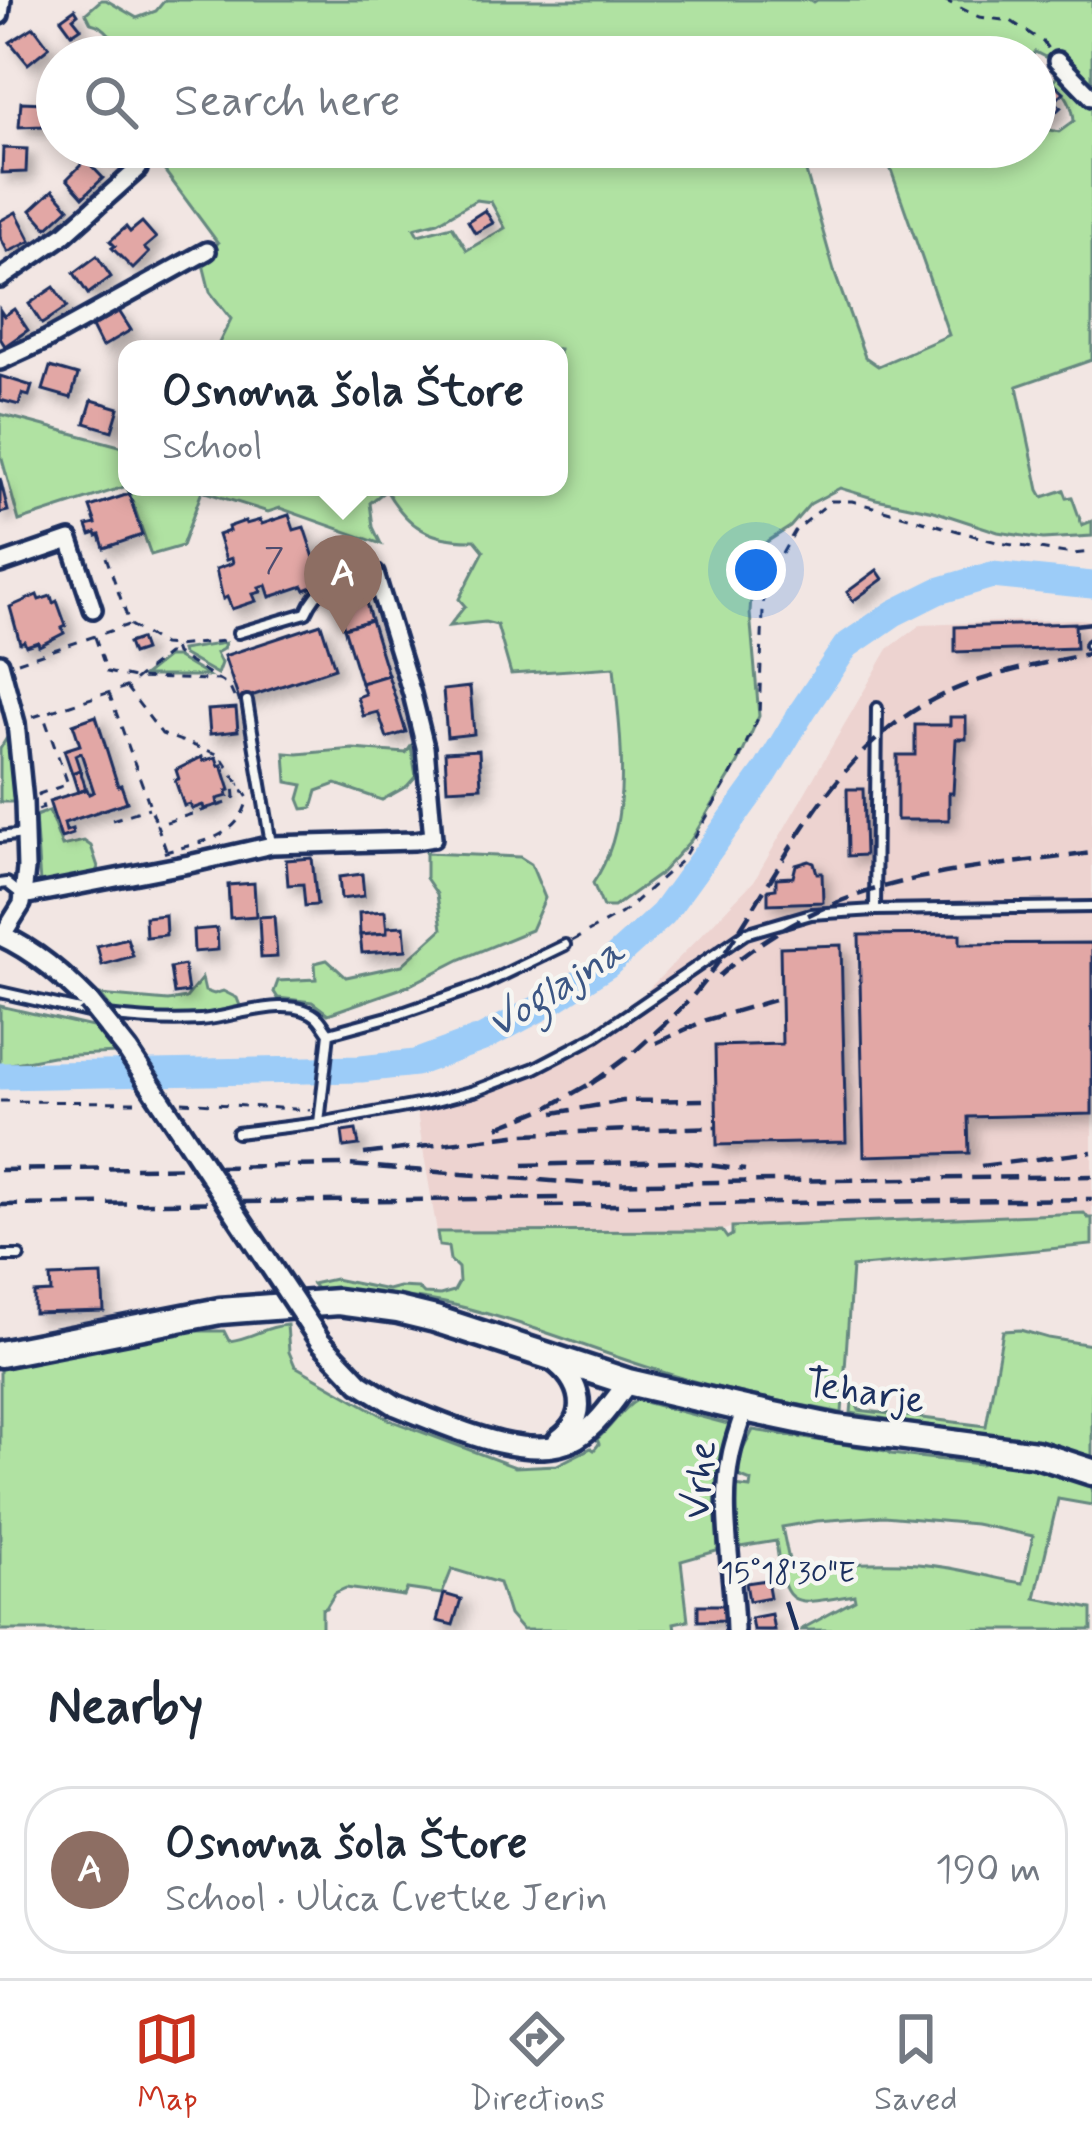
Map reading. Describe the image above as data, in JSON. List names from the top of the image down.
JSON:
{
  "streets": {
    "main road": ["Teharje"],
    "street": ["Vrhe"]
  },
  "crossings": [
    ["Teharje", "Vrhe"]
  ],
  "water": ["Voglajna"],
  "house_numbers": ["7"],
  "page": {
    "search": "Search here",
    "popup": ["Osnovna šola Štore", "School"],
    "pins": "A",
    "heading": "Nearby",
    "list": [
      {
        "mark": "A",
        "name": "Osnovna šola Štore",
        "note": "School · Ulica Cvetke Jerin",
        "value": "190 m"
      }
    ],
    "nav": ["Map", "Directions", "Saved"]
  },
  "coordinates": ["15°18'30\"E"]
}
